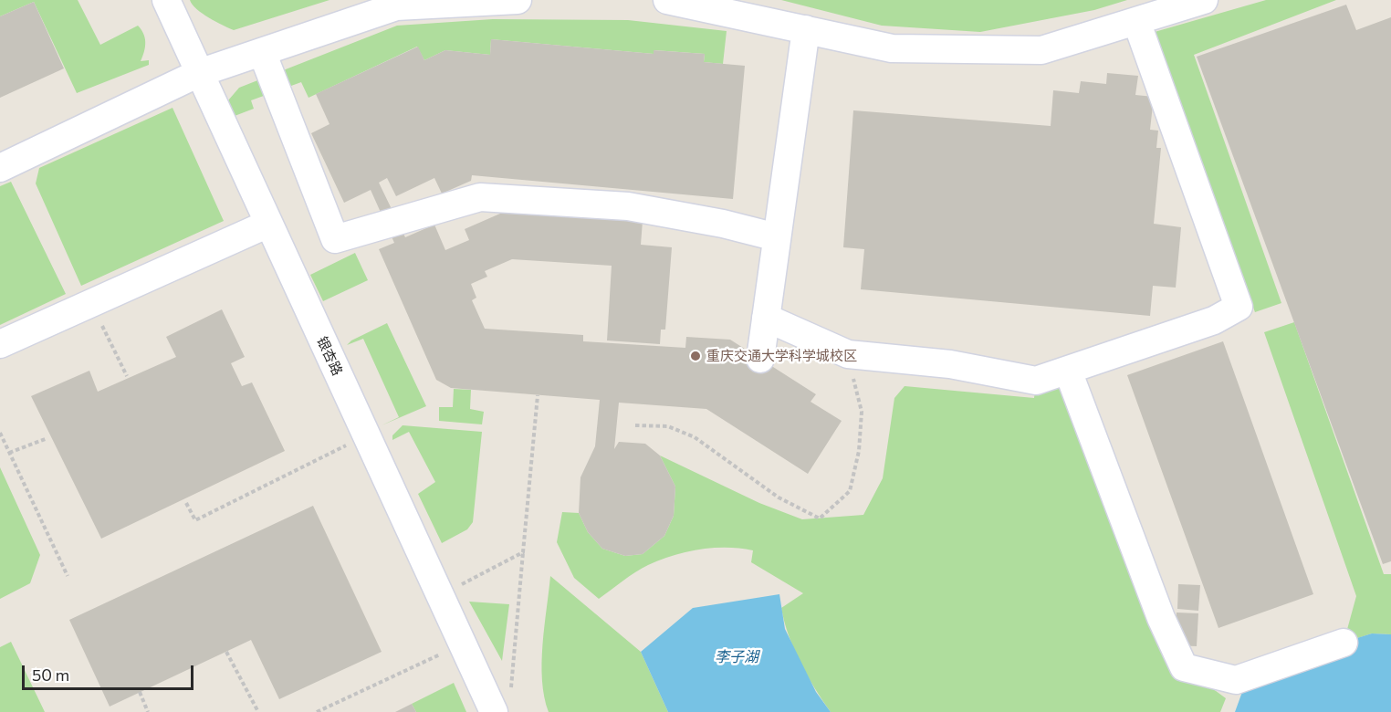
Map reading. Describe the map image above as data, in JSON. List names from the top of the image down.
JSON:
{
  "streets": {
    "street": ["银杏路"]
  },
  "water": ["李子湖"],
  "places": ["重庆交通大学科学城校区"],
  "scale_bar": "50 m"
}
